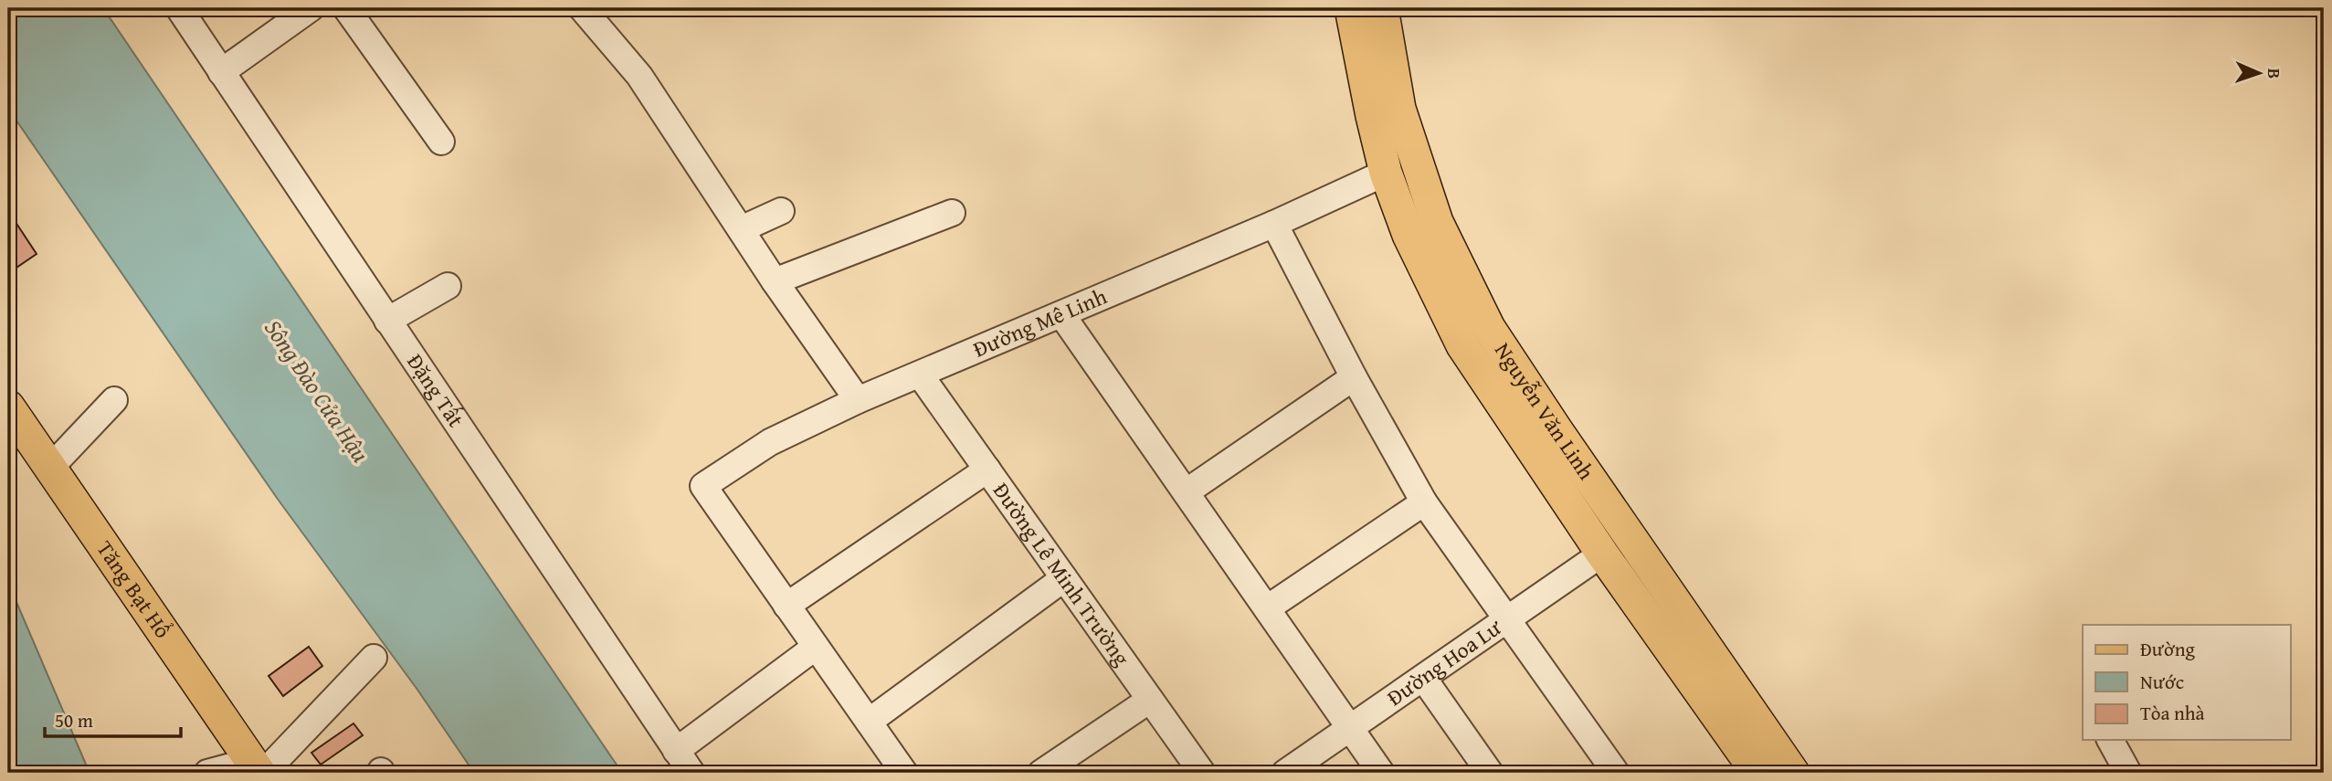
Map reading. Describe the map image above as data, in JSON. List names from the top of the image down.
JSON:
{
  "streets": {
    "main road": ["Nguyễn Văn Linh", "Tăng Bạt Hổ"],
    "street": [
      "Đường Mê Linh",
      "Đặng Tất",
      "Đường Lê Minh Trường",
      "Đường Hoa Lư"
    ]
  },
  "crossings": [
    ["Đường Mê Linh", "Nguyễn Văn Linh"],
    ["Đường Mê Linh", "Đường Lê Minh Trường"],
    ["Nguyễn Văn Linh", "Đường Hoa Lư"]
  ],
  "water": ["Sông Đào Cửa Hậu"],
  "legend": ["Đường", "Nước", "Tòa nhà"],
  "scale_bar": "50 m",
  "north": "right"
}
